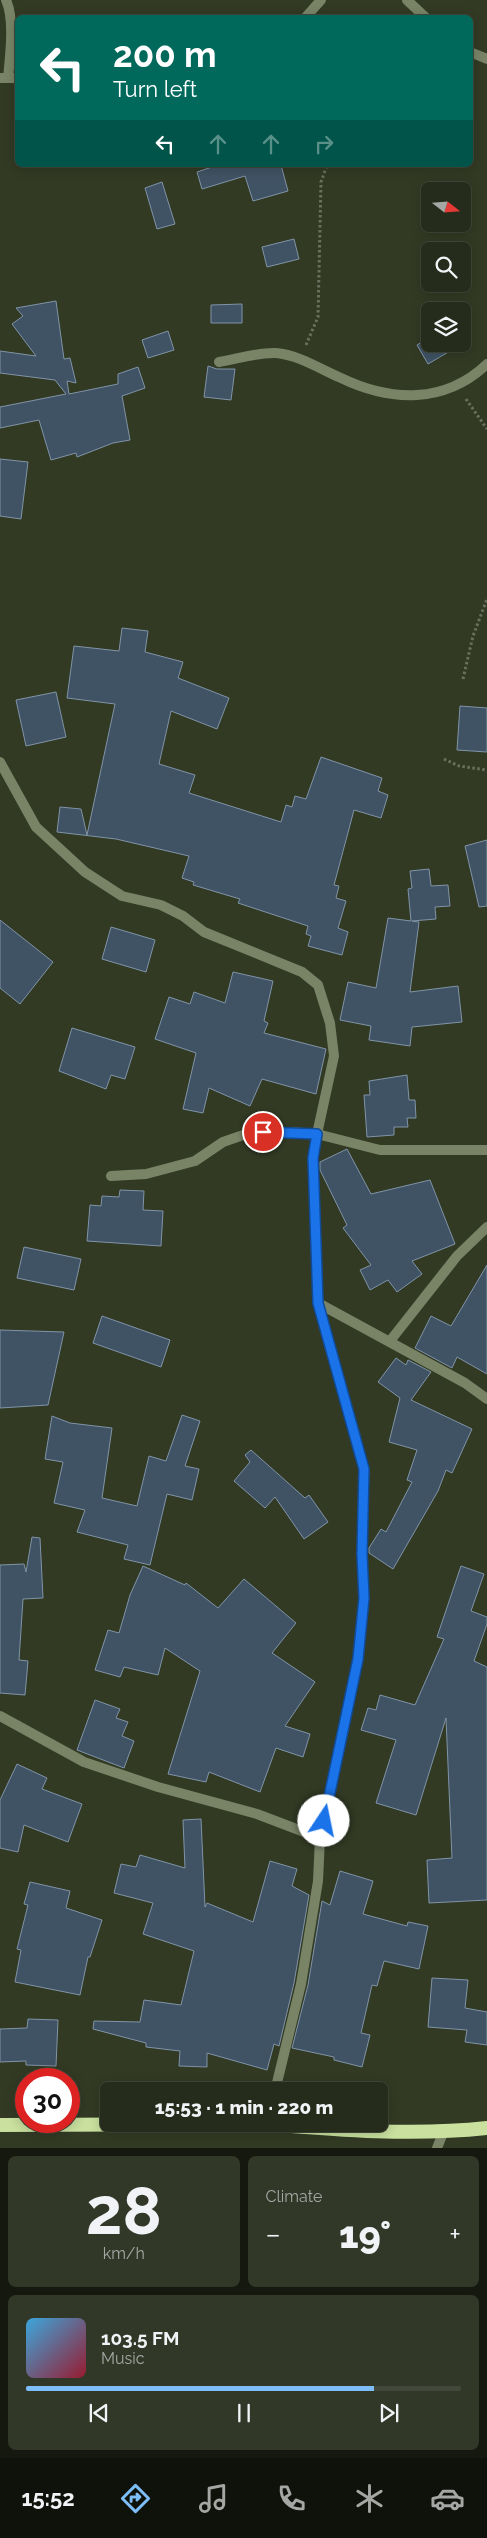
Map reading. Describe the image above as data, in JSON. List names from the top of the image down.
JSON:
{
  "north": "right",
  "page": {
    "turn": ["200 m", "Turn left"],
    "limit": "30",
    "trip": "15:53 · 1 min · 220 m",
    "tile": [
      ["28", "km/h"],
      "Climate"
    ],
    "heat": ["−", "19°", "+"],
    "song": ["103.5 FM", "Music"],
    "tabs": "15:52"
  }
}
